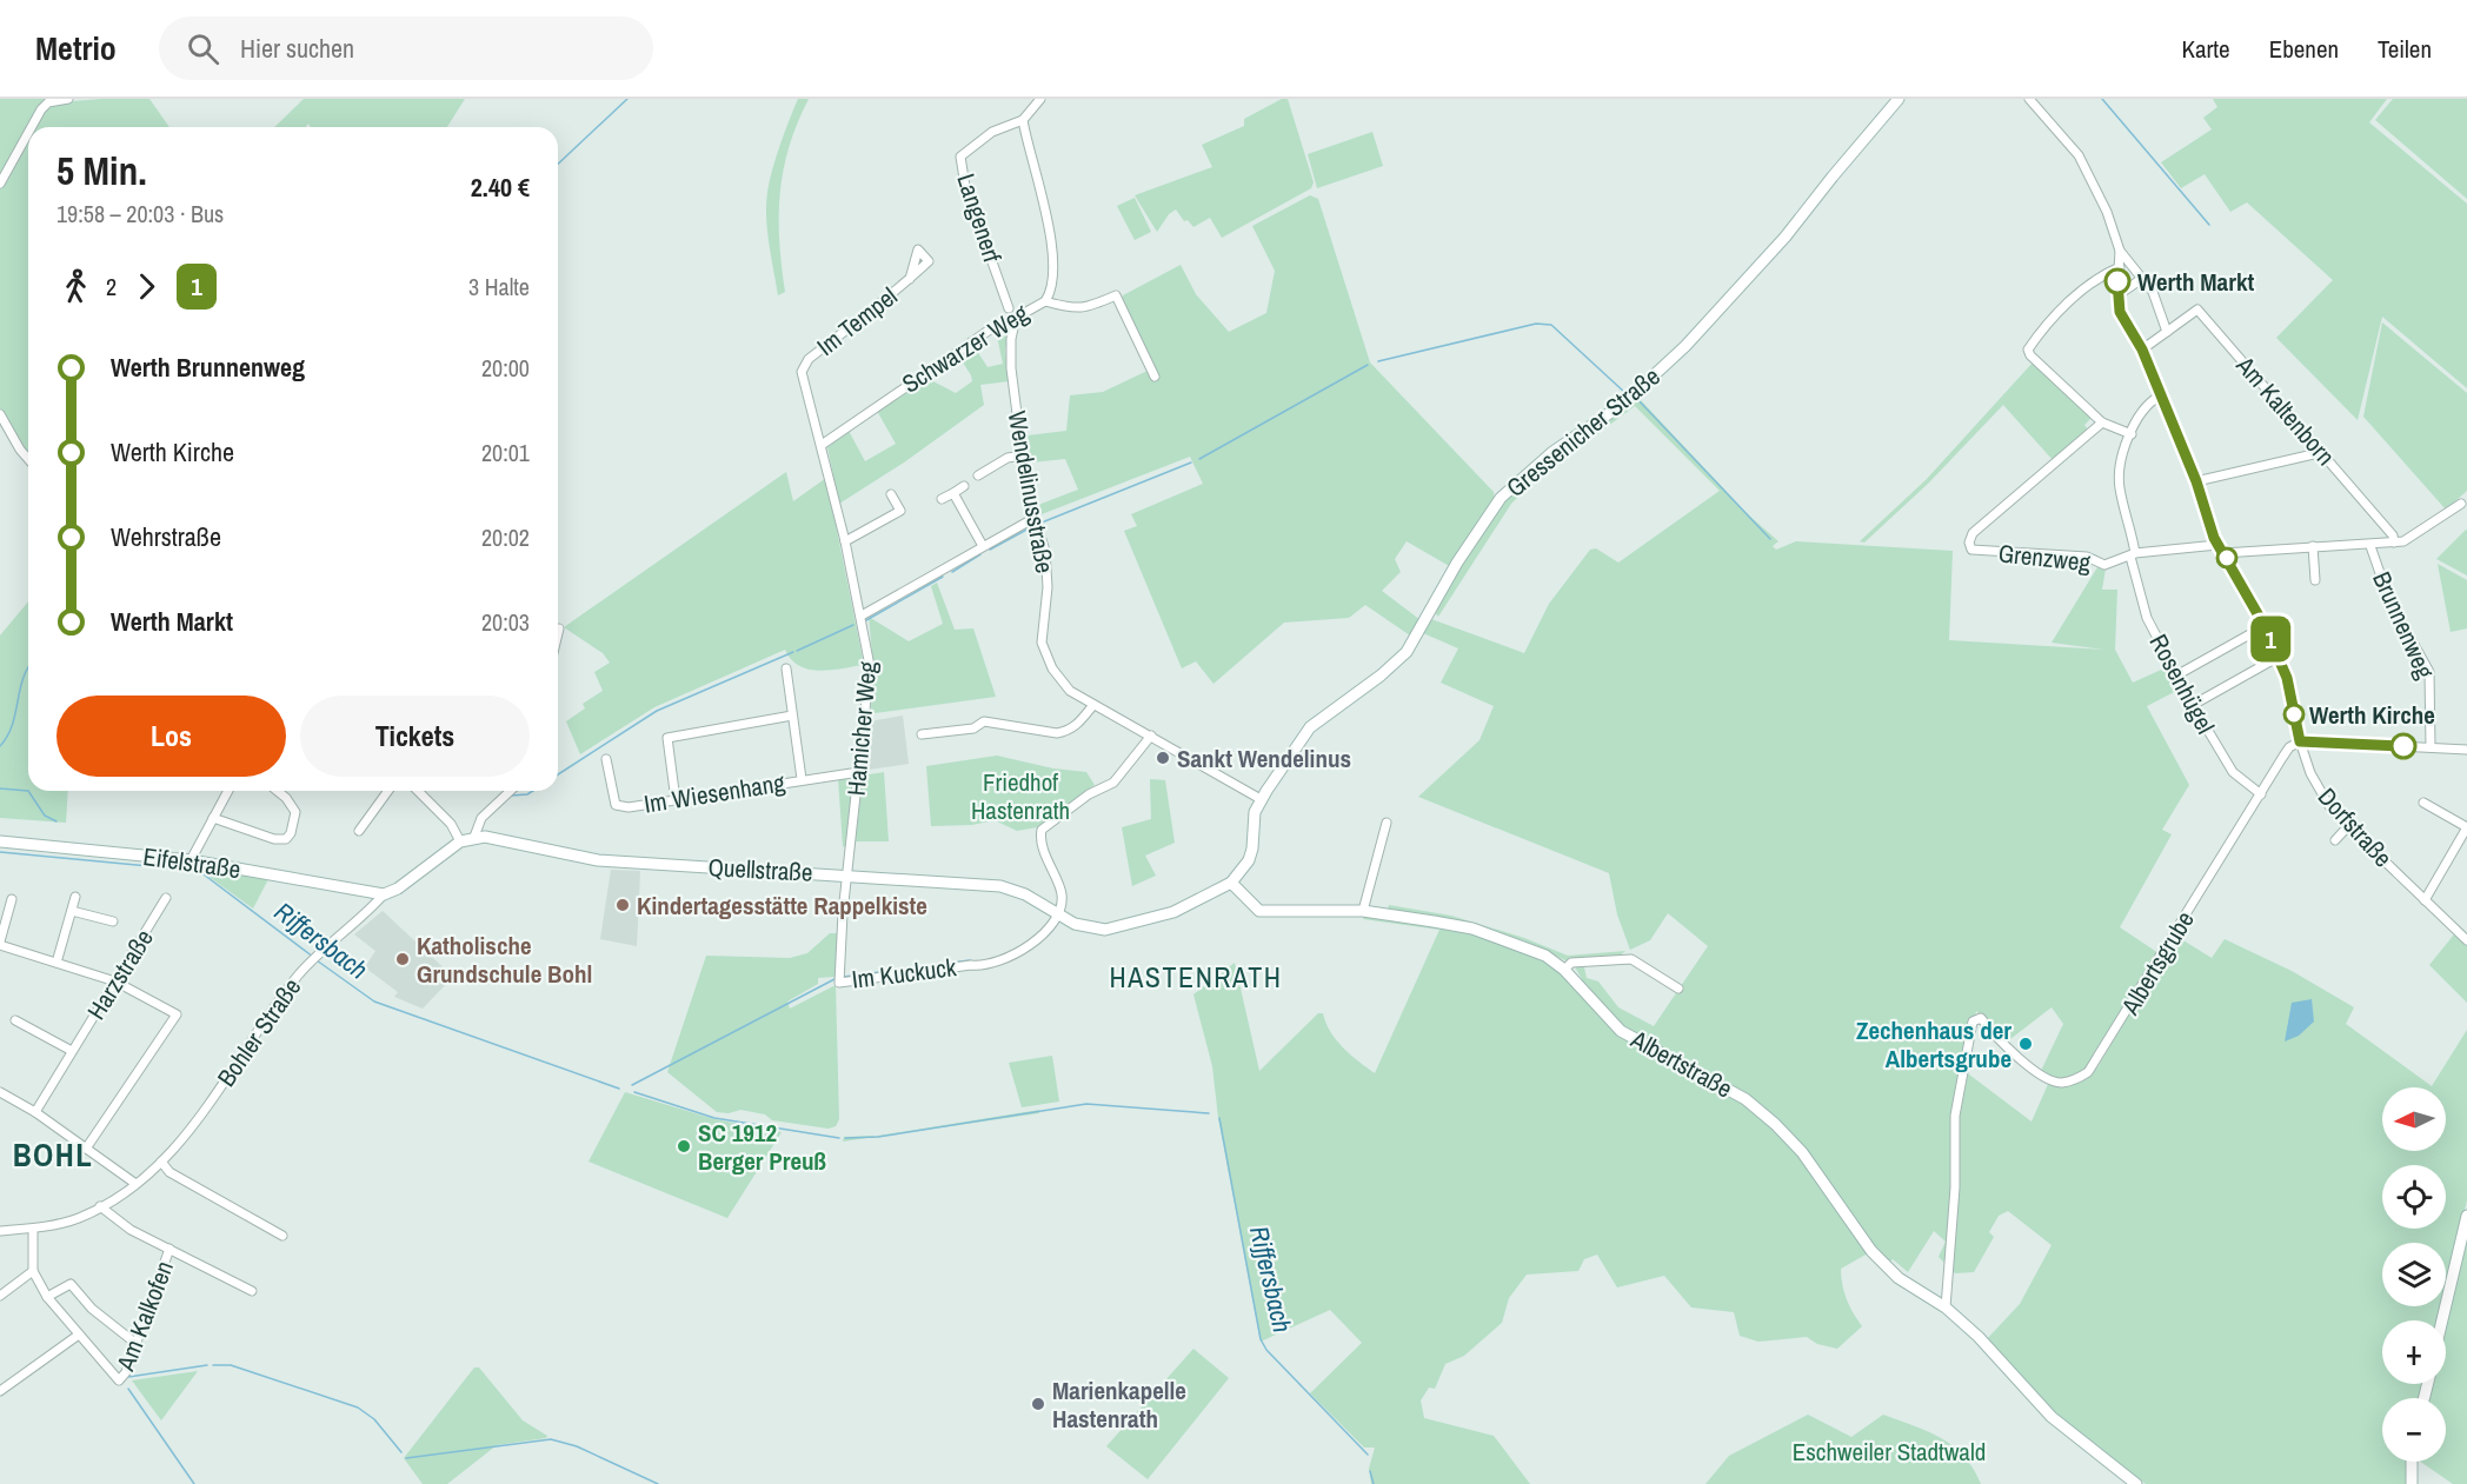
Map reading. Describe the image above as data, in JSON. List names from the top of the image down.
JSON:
{
  "streets": {
    "main road": [
      "Gressenicher Straße",
      "Eifelstraße",
      "Quellstraße",
      "Bohler Straße",
      "Albertstraße"
    ],
    "street": [
      "Langenerf",
      "Im Tempel",
      "Schwarzer Weg",
      "Am Kaltenborn",
      "Wendelinusstraße",
      "Grenzweg",
      "Brunnenweg",
      "Rosenhügel",
      "Hamicher Weg",
      "Im Wiesenhang",
      "Dorfstraße",
      "Albertsgrube",
      "Im Kuckuck",
      "Harzstraße",
      "Am Kalkofen"
    ]
  },
  "crossings": [
    ["Im Tempel", "Schwarzer Weg"],
    ["Im Tempel", "Hamicher Weg"],
    ["Schwarzer Weg", "Wendelinusstraße"],
    ["Schwarzer Weg", "Hamicher Weg"],
    ["Gressenicher Straße", "Wendelinusstraße"],
    ["Gressenicher Straße", "Quellstraße"],
    ["Gressenicher Straße", "Albertstraße"],
    ["Grenzweg", "Rosenhügel"],
    ["Grenzweg", "Dorfstraße"],
    ["Rosenhügel", "Dorfstraße"],
    ["Rosenhügel", "Albertsgrube"],
    ["Hamicher Weg", "Im Wiesenhang"],
    ["Hamicher Weg", "Quellstraße"],
    ["Hamicher Weg", "Im Kuckuck"],
    ["Dorfstraße", "Albertsgrube"],
    ["Eifelstraße", "Bohler Straße"],
    ["Quellstraße", "Im Kuckuck"],
    ["Quellstraße", "Bohler Straße"],
    ["Quellstraße", "Albertstraße"],
    ["Albertsgrube", "Albertstraße"],
    ["Bohler Straße", "Am Kalkofen"]
  ],
  "districts": ["HASTENRATH", "BOHL"],
  "water": ["Riffersbach"],
  "parks": ["Friedhof Hastenrath", "Eschweiler Stadtwald"],
  "places": [
    "Werth Markt",
    "Werth Kirche",
    "Sankt Wendelinus",
    "Kindertagesstätte Rappelkiste",
    "Katholische Grundschule Bohl",
    "Zechenhaus der Albertsgrube",
    "SC 1912 Berger Preuß",
    "Marienkapelle Hastenrath"
  ],
  "lines": ["bus line 1"],
  "north": "left",
  "page": {
    "header": "Metrio",
    "search": "Hier suchen",
    "nav": ["Karte", "Ebenen", "Teilen"],
    "on_map": "1",
    "heading": ["5 Min.", "19:58 – 20:03 · Bus", "2.40 €"],
    "legs": ["2", "1", "3 Halte"],
    "list": [
      {
        "name": "Werth Brunnenweg",
        "value": "20:00"
      },
      {
        "name": "Werth Kirche",
        "value": "20:01"
      },
      {
        "name": "Wehrstraße",
        "value": "20:02"
      },
      {
        "name": "Werth Markt",
        "value": "20:03"
      }
    ],
    "buttons": ["Los", "Tickets"],
    "map_buttons": ["+", "−"]
  }
}
